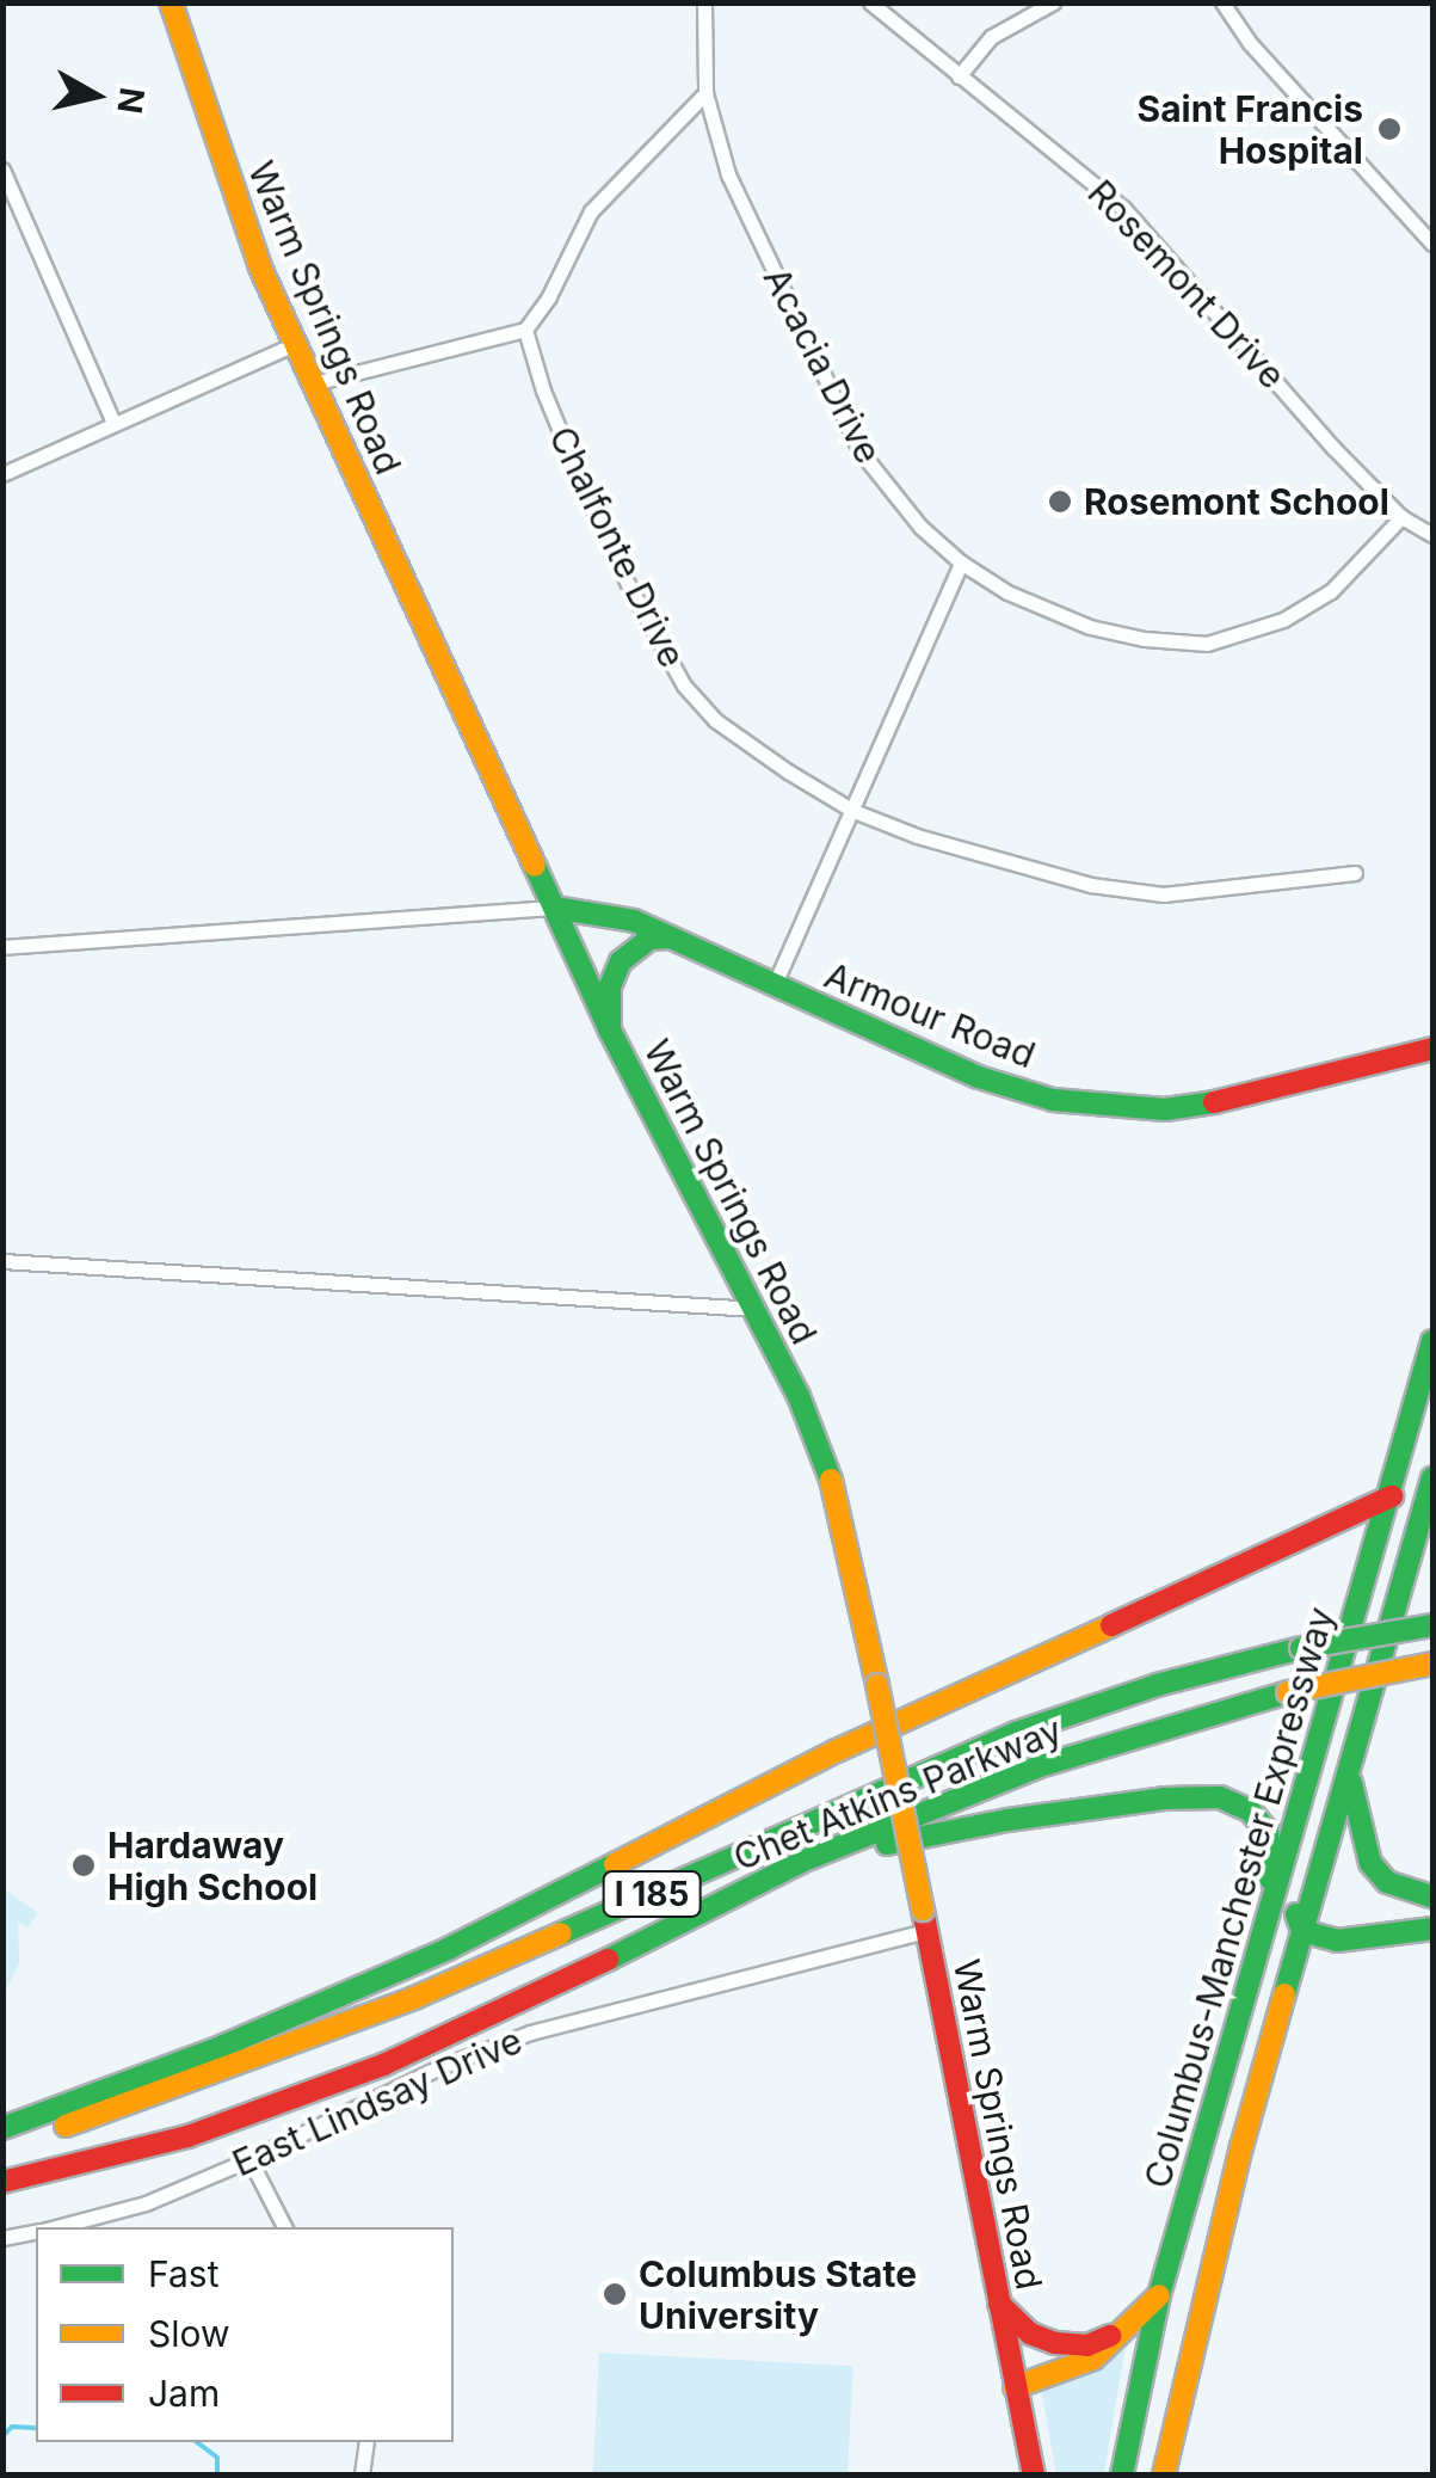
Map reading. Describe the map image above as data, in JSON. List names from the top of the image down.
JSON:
{
  "streets": {
    "main road": [
      "Warm Springs Road",
      "Armour Road",
      "Chet Atkins Parkway",
      "I 185",
      "Columbus-Manchester Expressway"
    ],
    "street": [
      "Rosemont Drive",
      "Acacia Drive",
      "Chalfonte Drive",
      "East Lindsay Drive"
    ]
  },
  "crossings": [
    ["Rosemont Drive", "Acacia Drive"],
    ["Warm Springs Road", "Armour Road"],
    ["Warm Springs Road", "East Lindsay Drive"]
  ],
  "places": [
    "Saint Francis Hospital",
    "Rosemont School",
    "Hardaway High School",
    "Columbus State University"
  ],
  "legend": ["Fast", "Slow", "Jam"],
  "north": "right"
}
